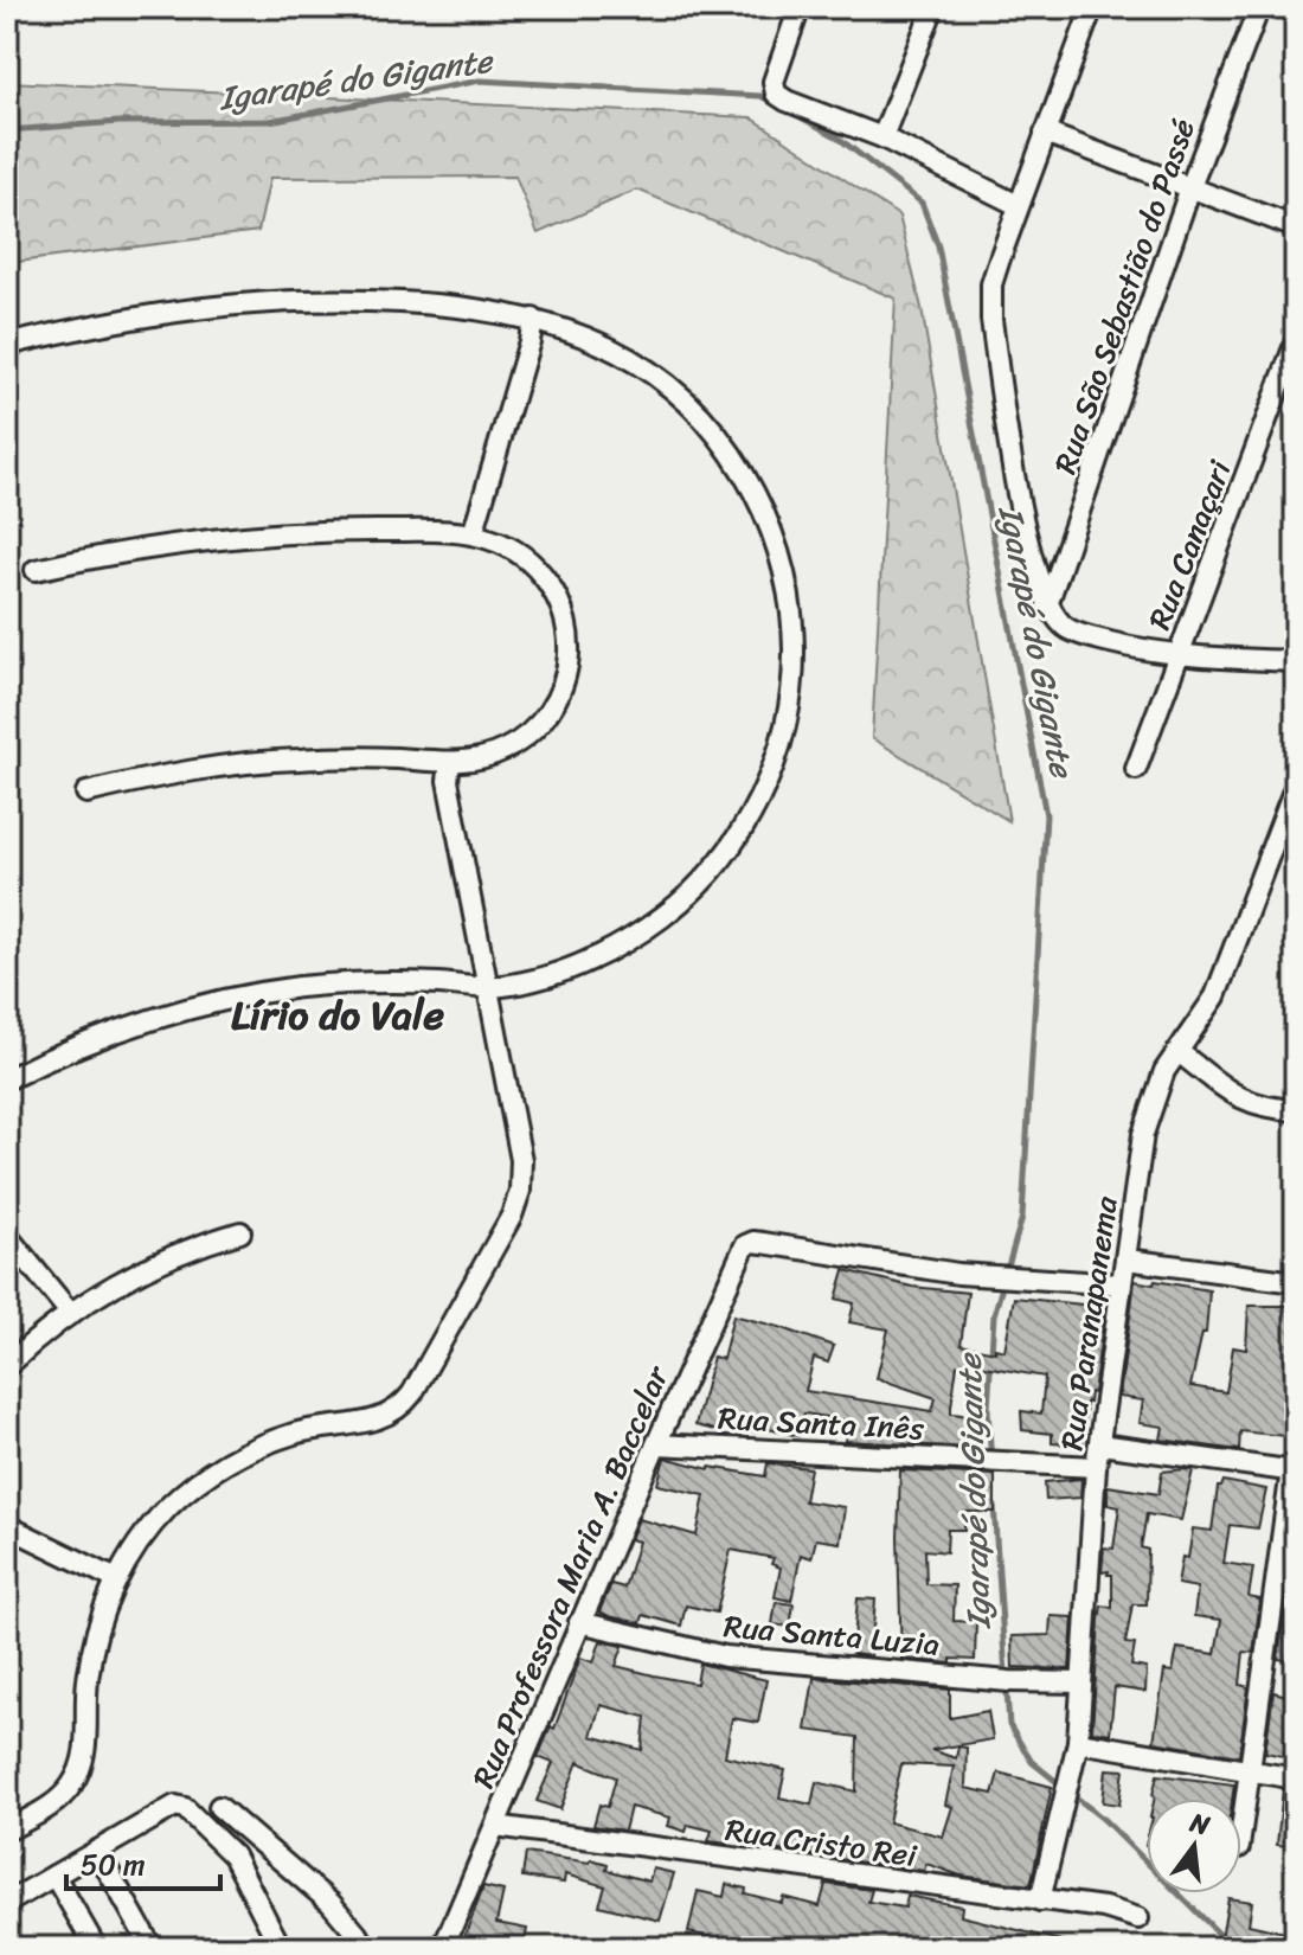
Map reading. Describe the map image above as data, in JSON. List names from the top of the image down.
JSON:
{
  "streets": {
    "street": [
      "Rua São Sebastião do Passé",
      "Rua Canaçari",
      "Rua Paranapanema",
      "Rua Santa Inês",
      "Rua Professora Maria A. Baccelar",
      "Rua Santa Luzia",
      "Rua Cristo Rei"
    ]
  },
  "crossings": [
    ["Rua Paranapanema", "Rua Santa Inês"],
    ["Rua Paranapanema", "Rua Professora Maria A. Baccelar"],
    ["Rua Paranapanema", "Rua Santa Luzia"],
    ["Rua Paranapanema", "Rua Cristo Rei"],
    ["Rua Santa Inês", "Rua Professora Maria A. Baccelar"],
    ["Rua Professora Maria A. Baccelar", "Rua Santa Luzia"],
    ["Rua Professora Maria A. Baccelar", "Rua Cristo Rei"]
  ],
  "districts": ["Lírio do Vale"],
  "water": ["Igarapé do Gigante"],
  "scale_bar": "50 m",
  "north": "top"
}
